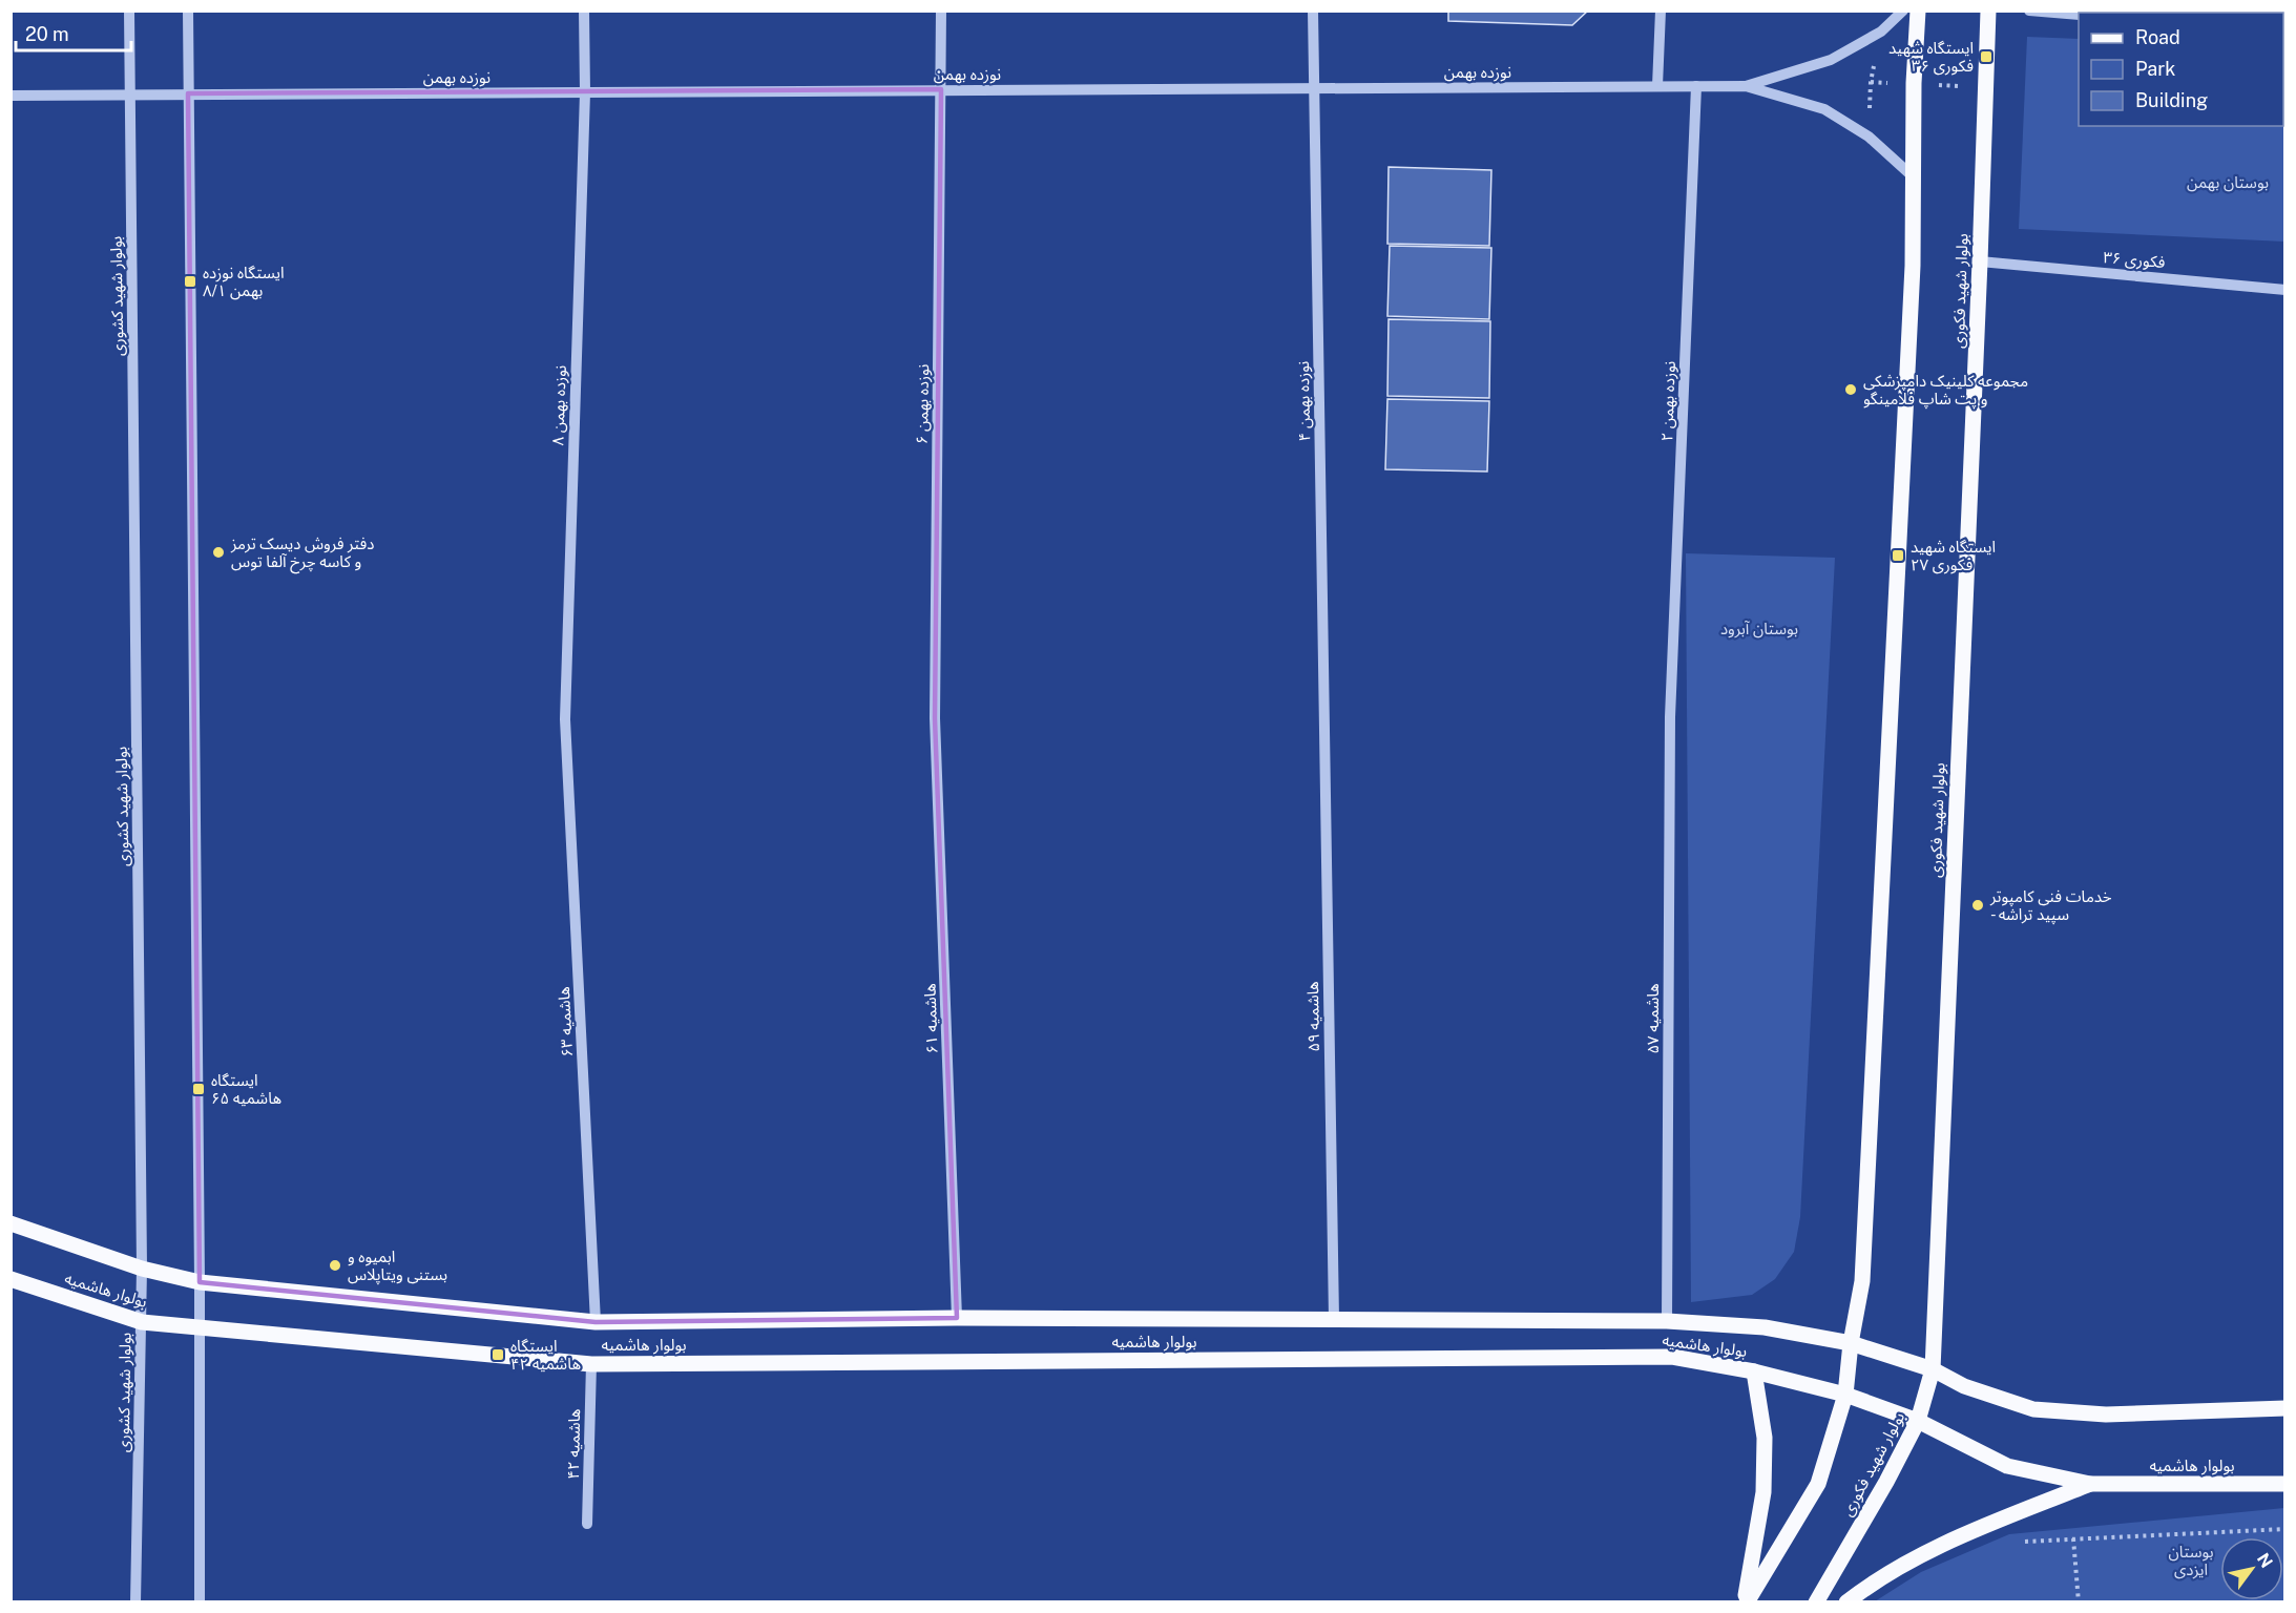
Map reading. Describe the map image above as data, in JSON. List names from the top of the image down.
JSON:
{
  "streets": {
    "main road": ["بولوار شهید فکوری", "بولوار هاشمیه"],
    "street": [
      "نوزده بهمن",
      "فکوری ۳۶",
      "بولوار شهید کشوری",
      "نوزده بهمن ۴",
      "نوزده بهمن ۲",
      "نوزده بهمن ۶",
      "نوزده بهمن ۸",
      "هاشمیه ۵۹",
      "هاشمیه ۶۱",
      "هاشمیه ۵۷",
      "هاشمیه ۶۳",
      "هاشمیه ۴۲"
    ]
  },
  "crossings": [
    ["نوزده بهمن", "بولوار شهید کشوری"],
    ["نوزده بهمن", "نوزده بهمن ۴"],
    ["نوزده بهمن", "نوزده بهمن ۲"],
    ["نوزده بهمن", "نوزده بهمن ۶"],
    ["نوزده بهمن", "نوزده بهمن ۸"],
    ["فکوری ۳۶", "بولوار شهید فکوری"],
    ["بولوار شهید فکوری", "بولوار هاشمیه"],
    ["بولوار شهید کشوری", "بولوار هاشمیه"],
    ["نوزده بهمن ۴", "هاشمیه ۵۹"],
    ["نوزده بهمن ۲", "هاشمیه ۵۷"],
    ["نوزده بهمن ۶", "هاشمیه ۶۱"],
    ["نوزده بهمن ۸", "هاشمیه ۶۳"],
    ["هاشمیه ۵۹", "بولوار هاشمیه"],
    ["هاشمیه ۶۱", "بولوار هاشمیه"],
    ["هاشمیه ۵۷", "بولوار هاشمیه"],
    ["هاشمیه ۶۳", "بولوار هاشمیه"],
    ["بولوار هاشمیه", "هاشمیه ۴۲"]
  ],
  "parks": ["بوستان بهمن", "بوستان آبرود", "بوستان ایزدی"],
  "places": {
    "transit": [
      "ایستگاه شهید فکوری ۳۶",
      "ایستگاه نوزده بهمن ۸/۱",
      "ایستگاه شهید فکوری ۲۷",
      "ایستگاه هاشمیه ۶۵",
      "ایستگاه هاشمیه ۴۲"
    ],
    "other": [
      "مجموعه کلینیک دامپزشکی و پت شاپ فلامینگو",
      "دفتر فروش دیسک ترمز و کاسه چرخ آلفا توس",
      "خدمات فنی کامپوتر - سپید تراشه",
      "ابمیوه و بستنی ویتاپلاس"
    ]
  },
  "legend": ["Road", "Park", "Building"],
  "scale_bar": "20 m",
  "north": "top right"
}
